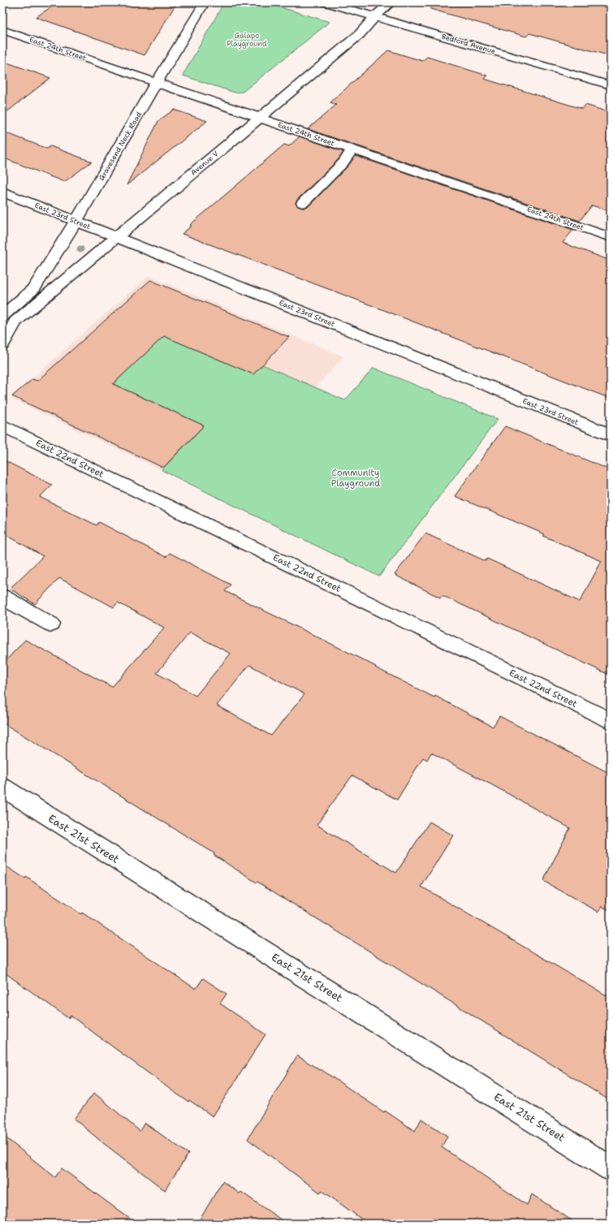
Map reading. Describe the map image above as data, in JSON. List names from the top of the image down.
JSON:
{
  "streets": {
    "street": [
      "Bedford Avenue",
      "East 24th Street",
      "Gravesend Neck Road",
      "Avenue V",
      "East 23rd Street",
      "East 22nd Street",
      "East 21st Street"
    ]
  },
  "crossings": [
    ["Bedford Avenue", "Avenue V"],
    ["East 24th Street", "Gravesend Neck Road"],
    ["East 24th Street", "Avenue V"],
    ["Gravesend Neck Road", "Avenue V"],
    ["Gravesend Neck Road", "East 23rd Street"],
    ["Avenue V", "East 23rd Street"]
  ],
  "parks": ["Galapo Playground", "Community Playground"]
}
